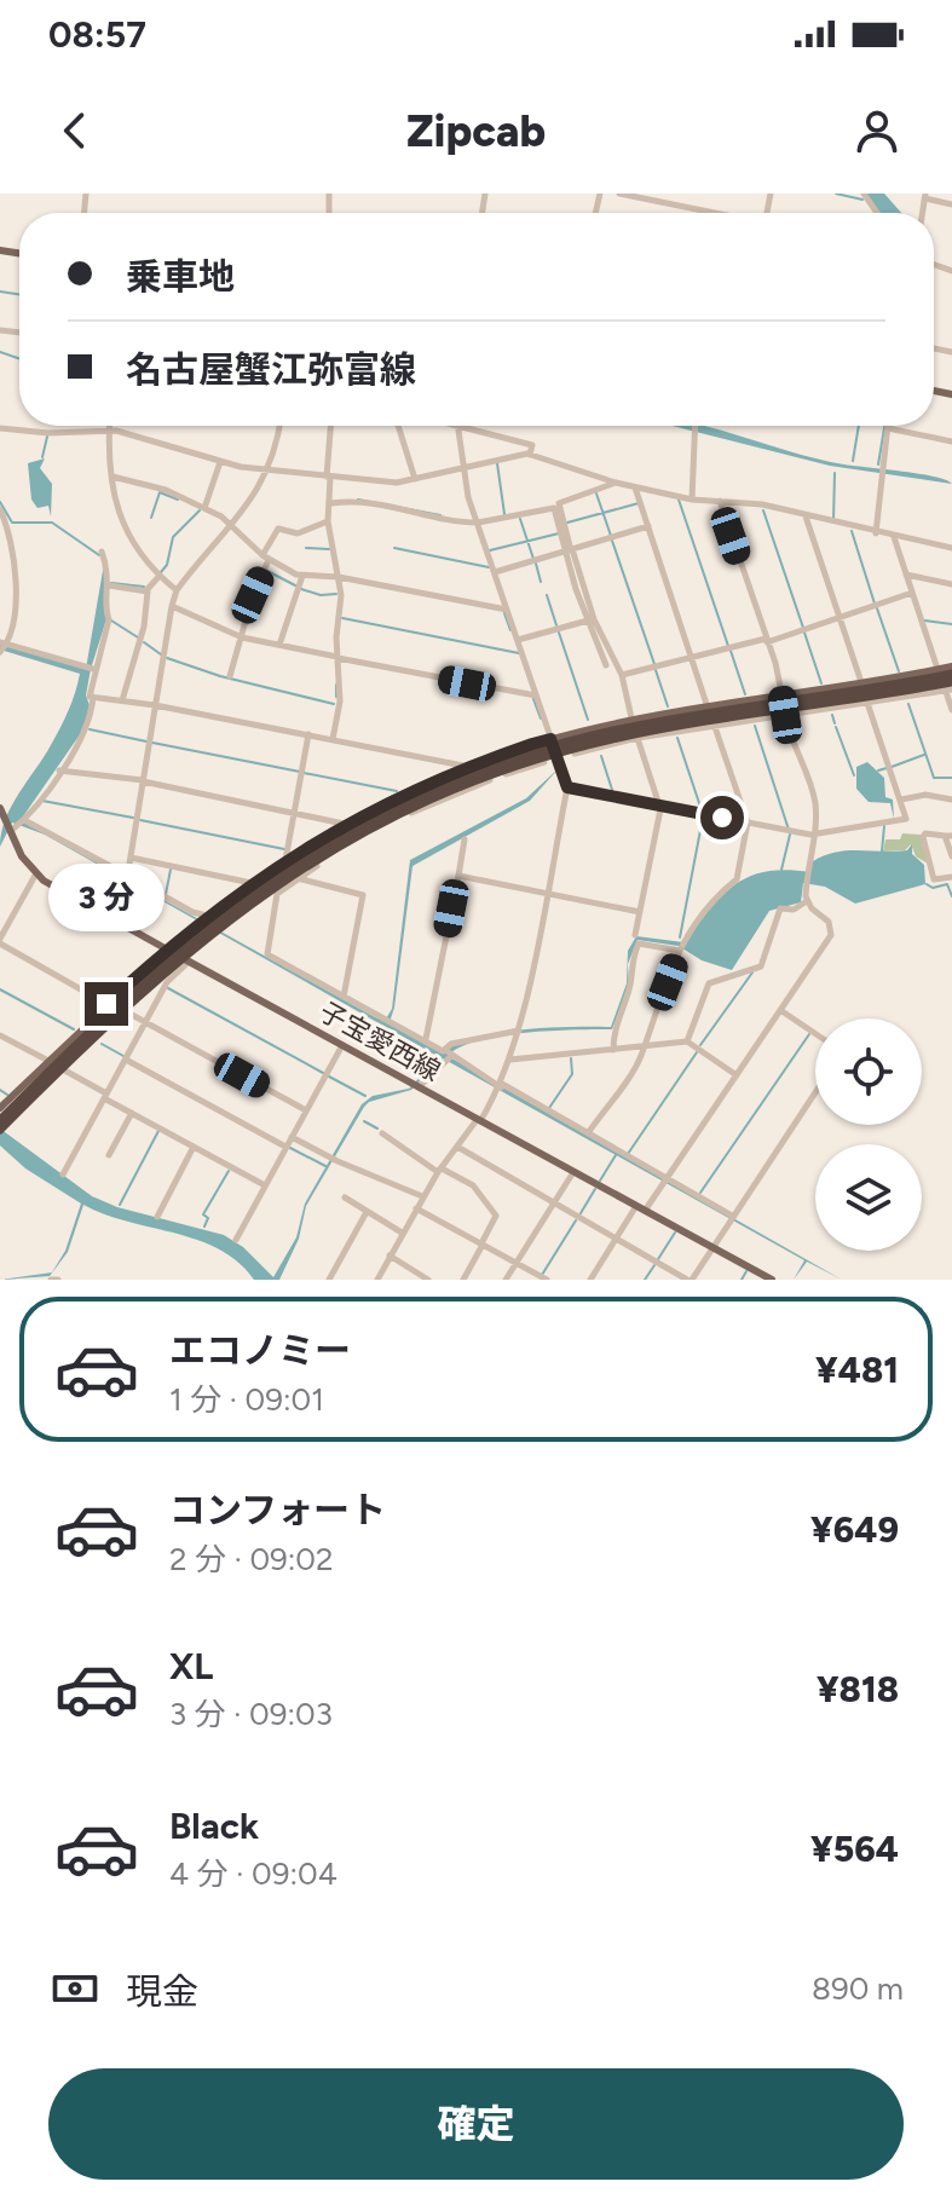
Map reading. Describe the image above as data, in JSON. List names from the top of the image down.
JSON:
{
  "streets": {
    "main road": ["子宝愛西線"]
  },
  "page": {
    "status": "08:57",
    "header": "Zipcab",
    "banner": ["乗車地", "名古屋蟹江弥富線"],
    "bubble": "3 分",
    "list": [
      {
        "name": "エコノミー",
        "note": "1 分 · 09:01",
        "value": "¥481"
      },
      {
        "name": "コンフォート",
        "note": "2 分 · 09:02",
        "value": "¥649"
      },
      {
        "name": "XL",
        "note": "3 分 · 09:03",
        "value": "¥818"
      },
      {
        "name": "Black",
        "note": "4 分 · 09:04",
        "value": "¥564"
      }
    ],
    "pay": ["現金", "890 m"],
    "buttons": "確定"
  }
}
